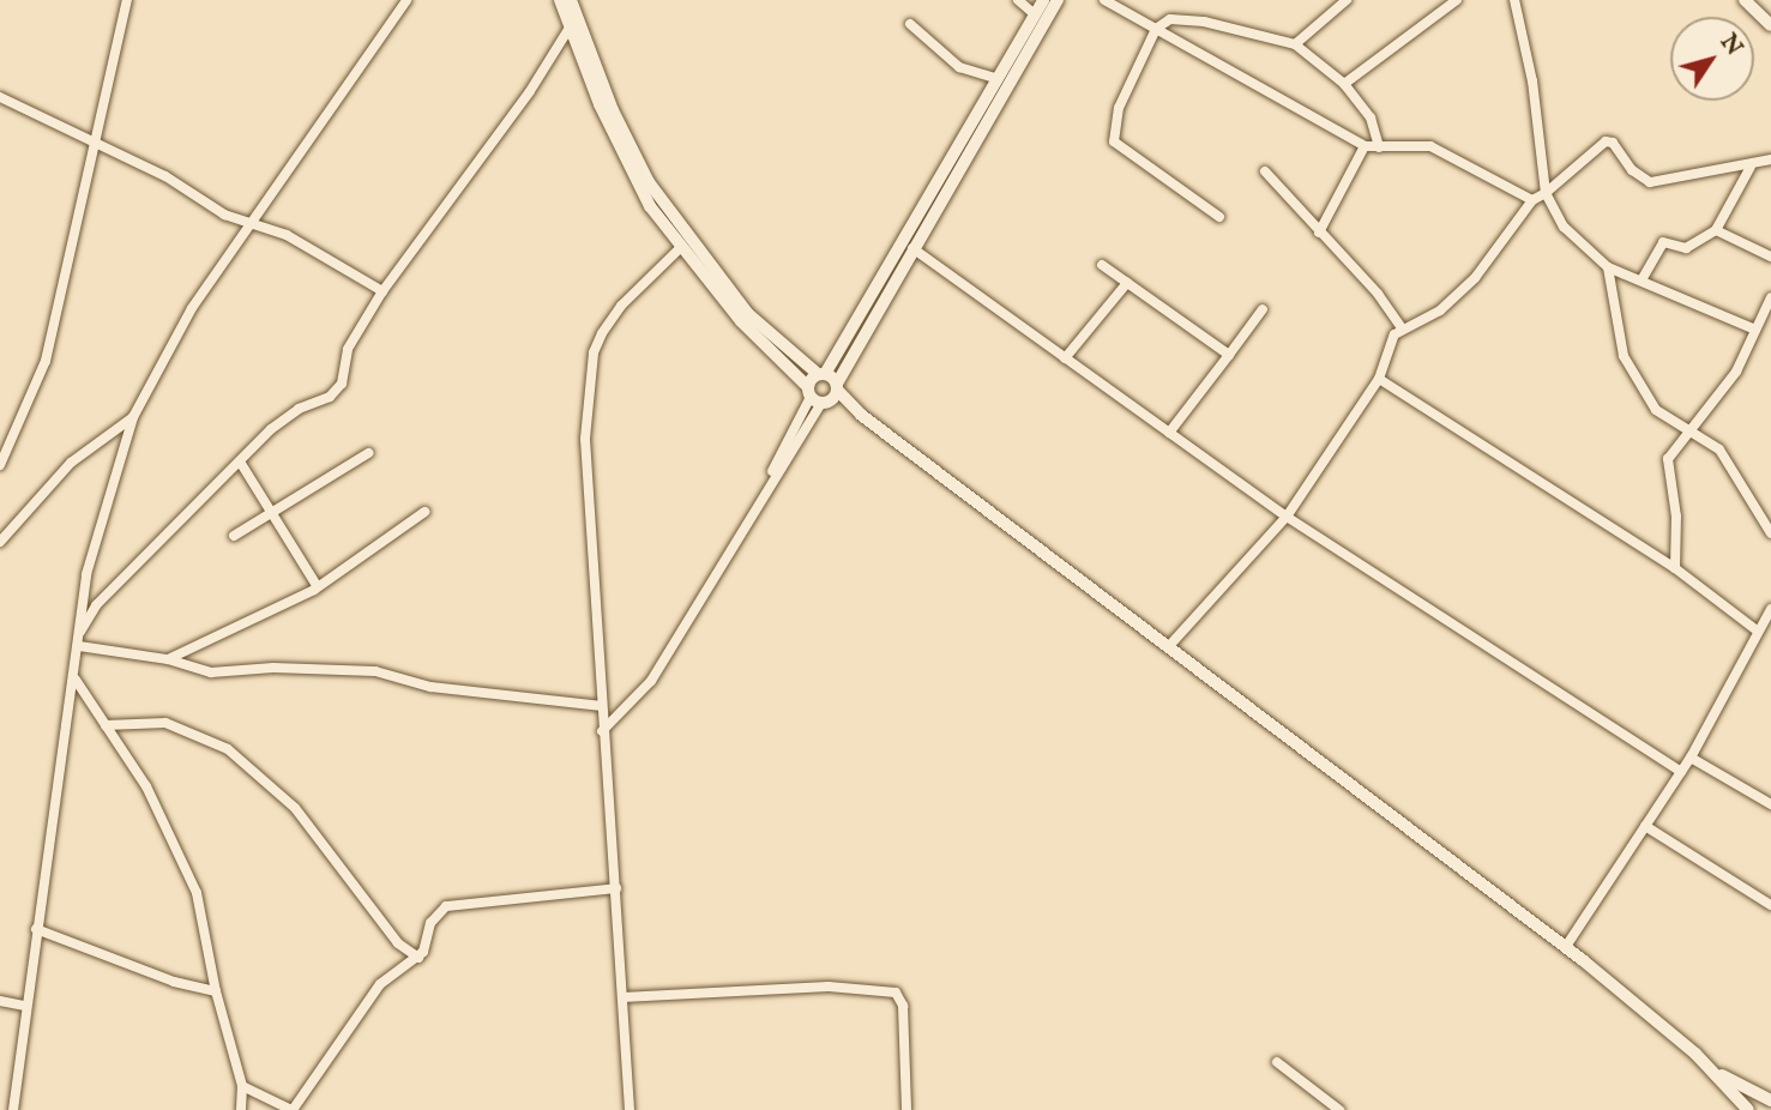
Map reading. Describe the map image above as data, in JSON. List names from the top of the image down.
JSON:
{
  "north": "top right"
}
